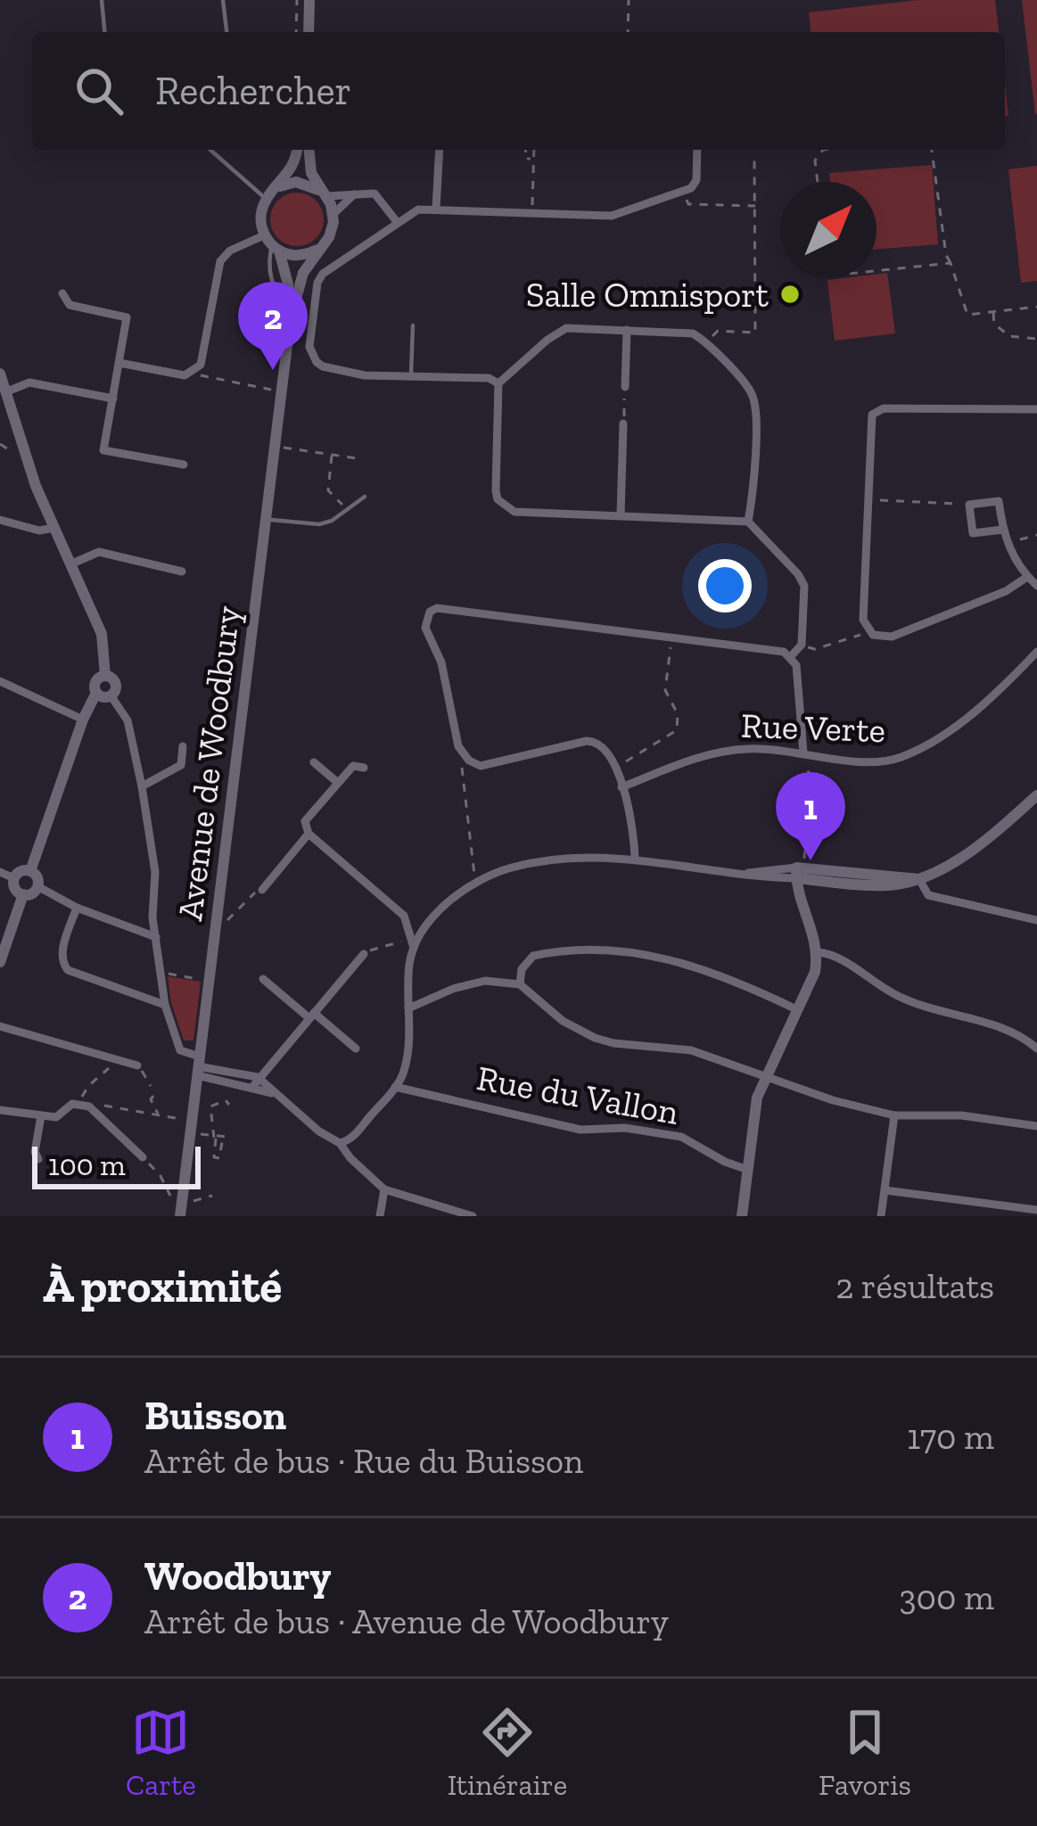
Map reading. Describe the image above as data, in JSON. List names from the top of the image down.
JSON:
{
  "streets": {
    "street": ["Rue Verte", "Avenue de Woodbury", "Rue du Vallon"]
  },
  "places": ["Salle Omnisport"],
  "scale_bar": "100 m",
  "north": "top right",
  "page": {
    "search": "Rechercher",
    "pins": ["2", "1"],
    "scale": "100 m",
    "heading": ["À proximité", "2 résultats"],
    "list": [
      {
        "mark": "1",
        "name": "Buisson",
        "note": "Arrêt de bus · Rue du Buisson",
        "value": "170 m"
      },
      {
        "mark": "2",
        "name": "Woodbury",
        "note": "Arrêt de bus · Avenue de Woodbury",
        "value": "300 m"
      }
    ],
    "nav": ["Carte", "Itinéraire", "Favoris"]
  }
}
